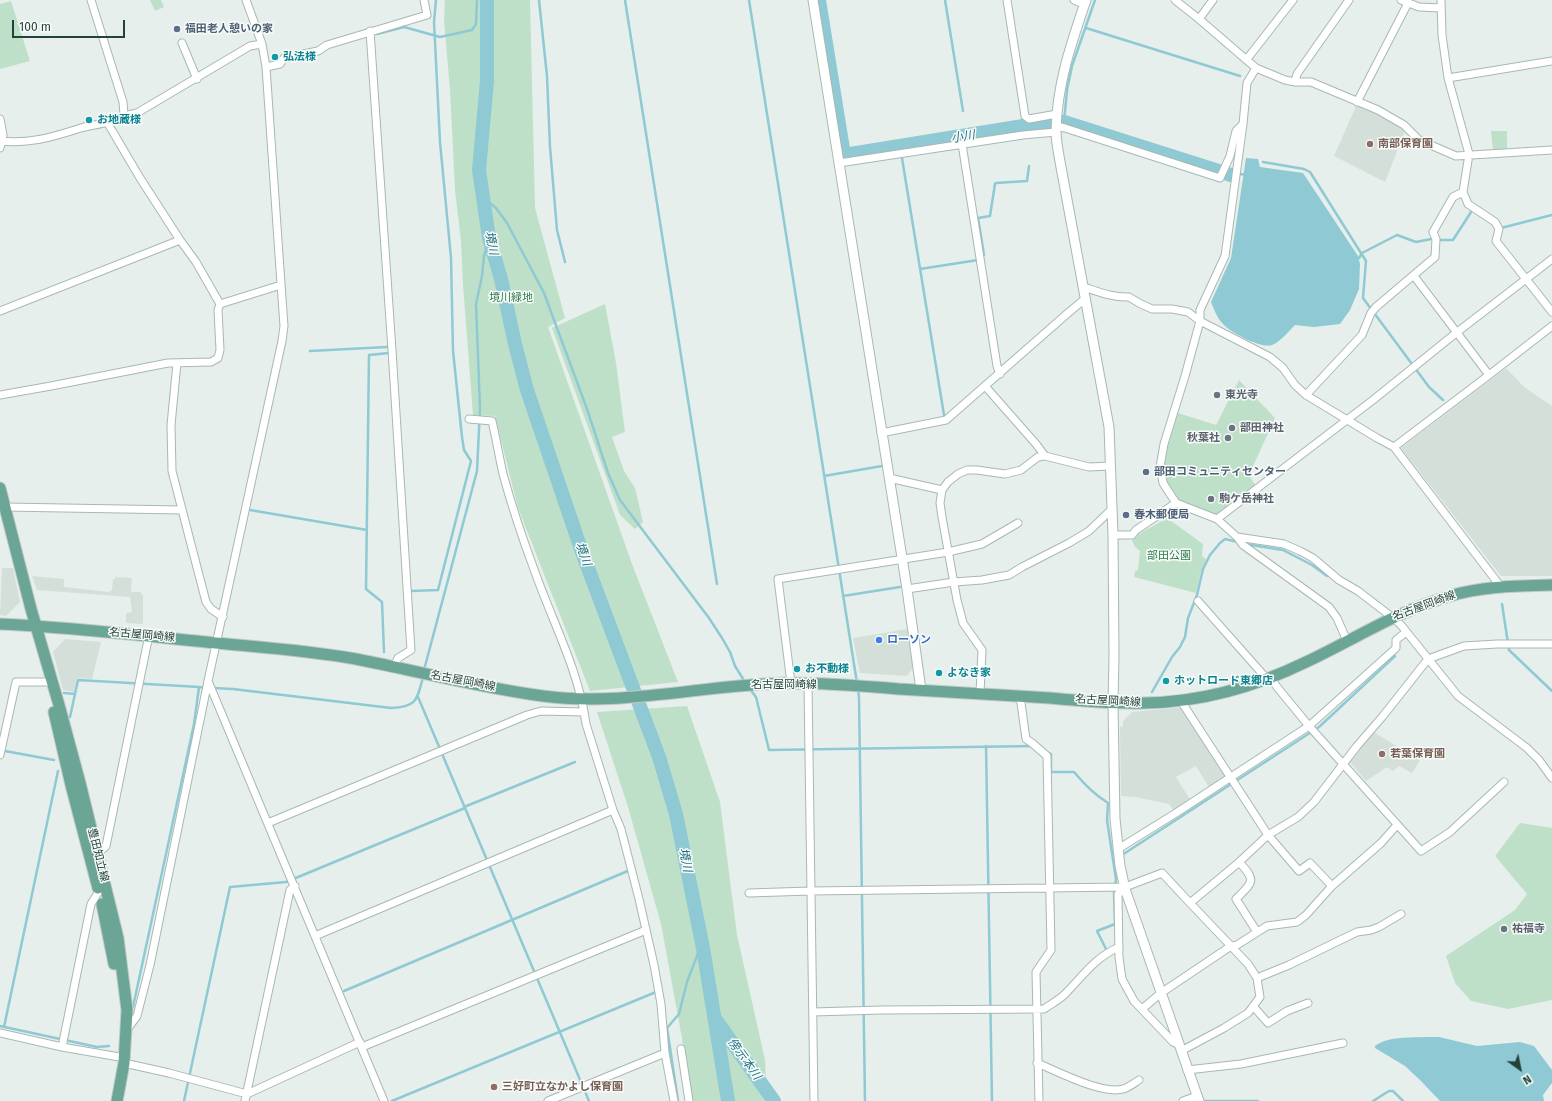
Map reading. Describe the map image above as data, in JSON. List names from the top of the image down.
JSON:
{
  "streets": {
    "main road": ["名古屋岡崎線", "豊田知立線"]
  },
  "crossings": [
    ["名古屋岡崎線", "豊田知立線"]
  ],
  "water": ["小川", "境川", "傍示本川"],
  "parks": ["境川緑地", "部田公園"],
  "places": [
    "福田老人憩いの家",
    "弘法様",
    "お地蔵様",
    "南部保育園",
    "東光寺",
    "部田神社",
    "秋葉社",
    "部田コミュニティセンター",
    "駒ケ岳神社",
    "春木郵便局",
    "ローソン",
    "お不動様",
    "よなき家",
    "ホットロード東郷店",
    "若葉保育園",
    "祐福寺",
    "三好町立なかよし保育園"
  ],
  "scale_bar": "100 m",
  "north": "bottom right"
}
